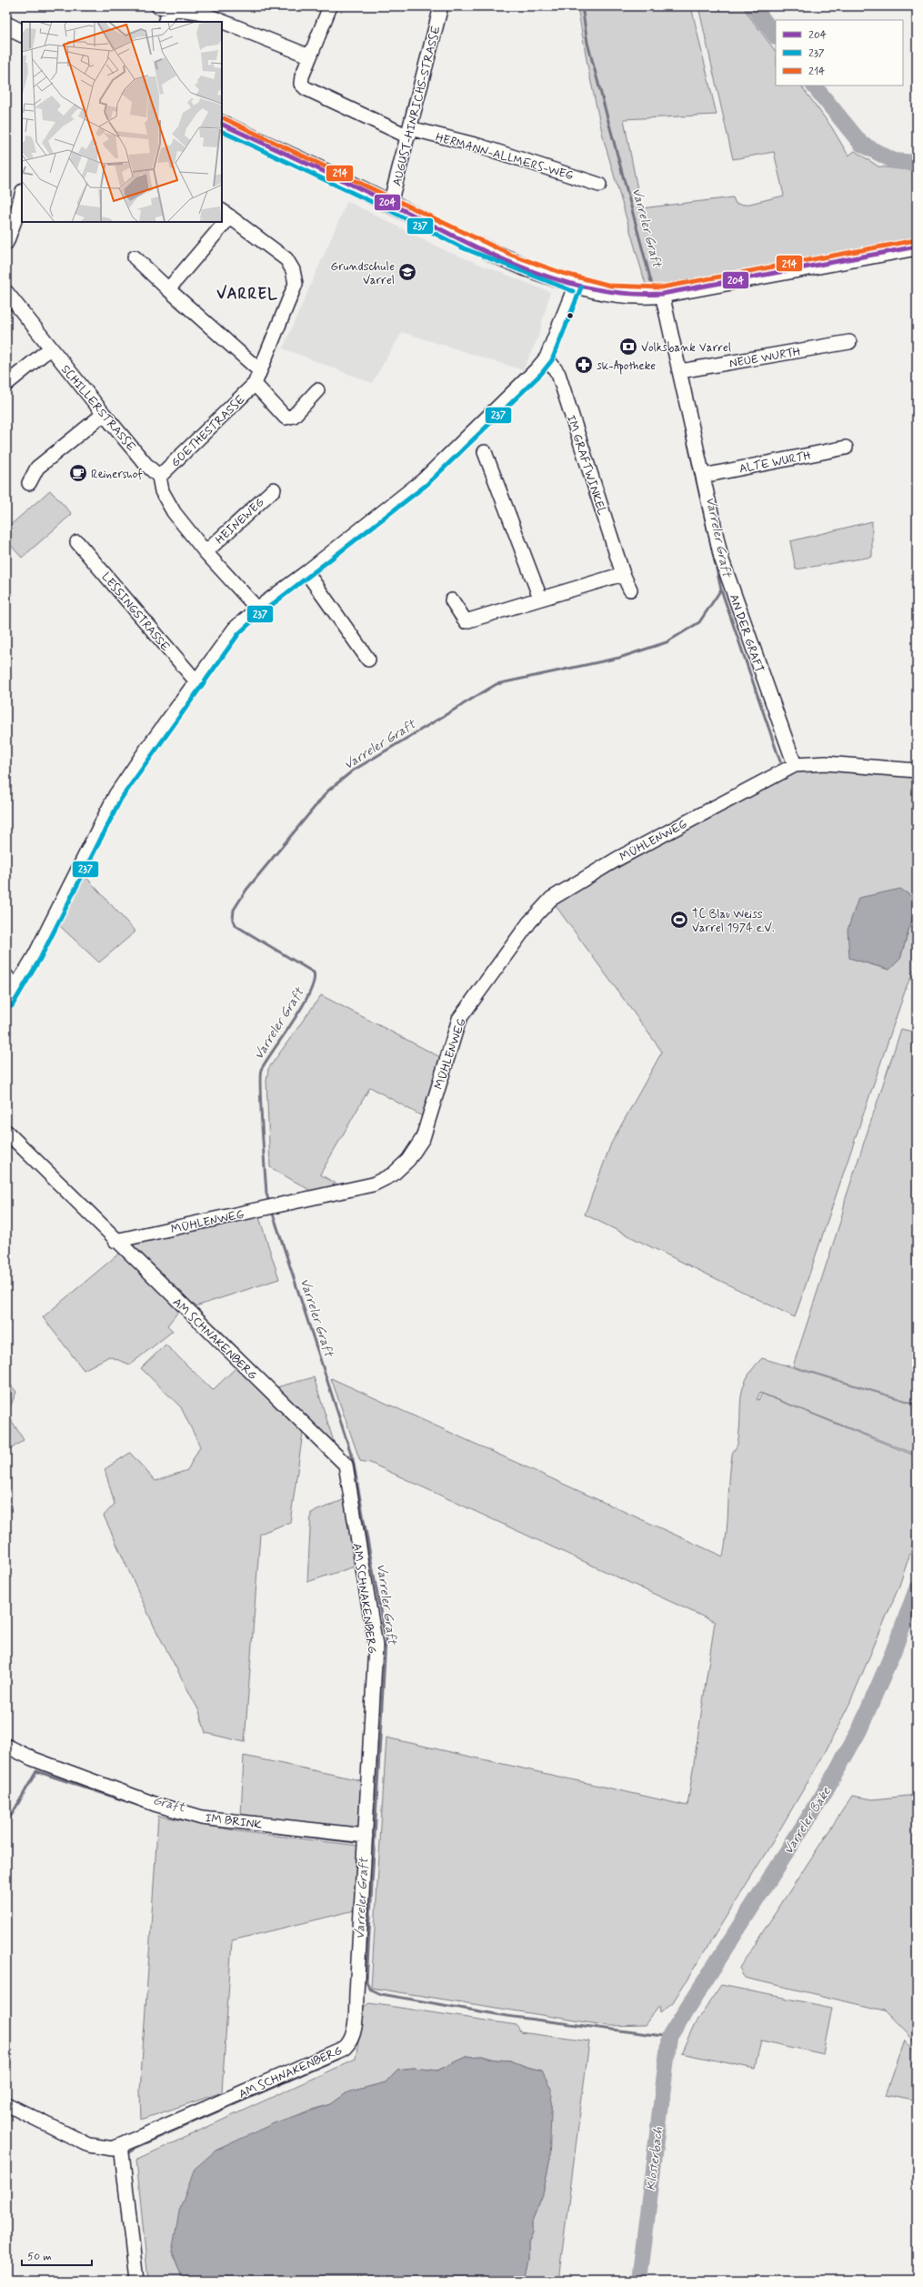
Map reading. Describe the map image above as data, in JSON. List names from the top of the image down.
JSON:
{
  "streets": {
    "street": [
      "AUGUST-HINRICHS-STRASSE",
      "HERMANN-ALLMERS-WEG",
      "NEUE WURTH",
      "SCHILLERSTRASSE",
      "GOETHESTRASSE",
      "ALTE WURTH",
      "IM GRAFTWINKEL",
      "HEINEWEG",
      "LESSINGSTRASSE",
      "AN DER GRAFT",
      "MÜHLENWEG",
      "AM SCHNAKENBERG",
      "IM BRINK"
    ]
  },
  "crossings": [
    ["AUGUST-HINRICHS-STRASSE", "HERMANN-ALLMERS-WEG"],
    ["NEUE WURTH", "AN DER GRAFT"],
    ["SCHILLERSTRASSE", "GOETHESTRASSE"],
    ["ALTE WURTH", "AN DER GRAFT"],
    ["AN DER GRAFT", "MÜHLENWEG"],
    ["MÜHLENWEG", "AM SCHNAKENBERG"],
    ["AM SCHNAKENBERG", "IM BRINK"]
  ],
  "districts": ["VARREL"],
  "water": [
    "Varreler Graft",
    "Graft",
    "Varreler Bäke",
    "Klosterbach"
  ],
  "places": {
    "school or university": ["Grundschule Varrel"],
    "bank": ["Volksbank Varrel"],
    "pharmacy": ["sk-Apotheke"],
    "cafe": ["Reinershof"],
    "sports": ["TC Blau Weiss Varrel 1974 e.V."]
  },
  "lines": ["transit line 214", "transit line 204", "transit line 237"],
  "legend": ["204", "237", "214"],
  "scale_bar": "50 m"
}
